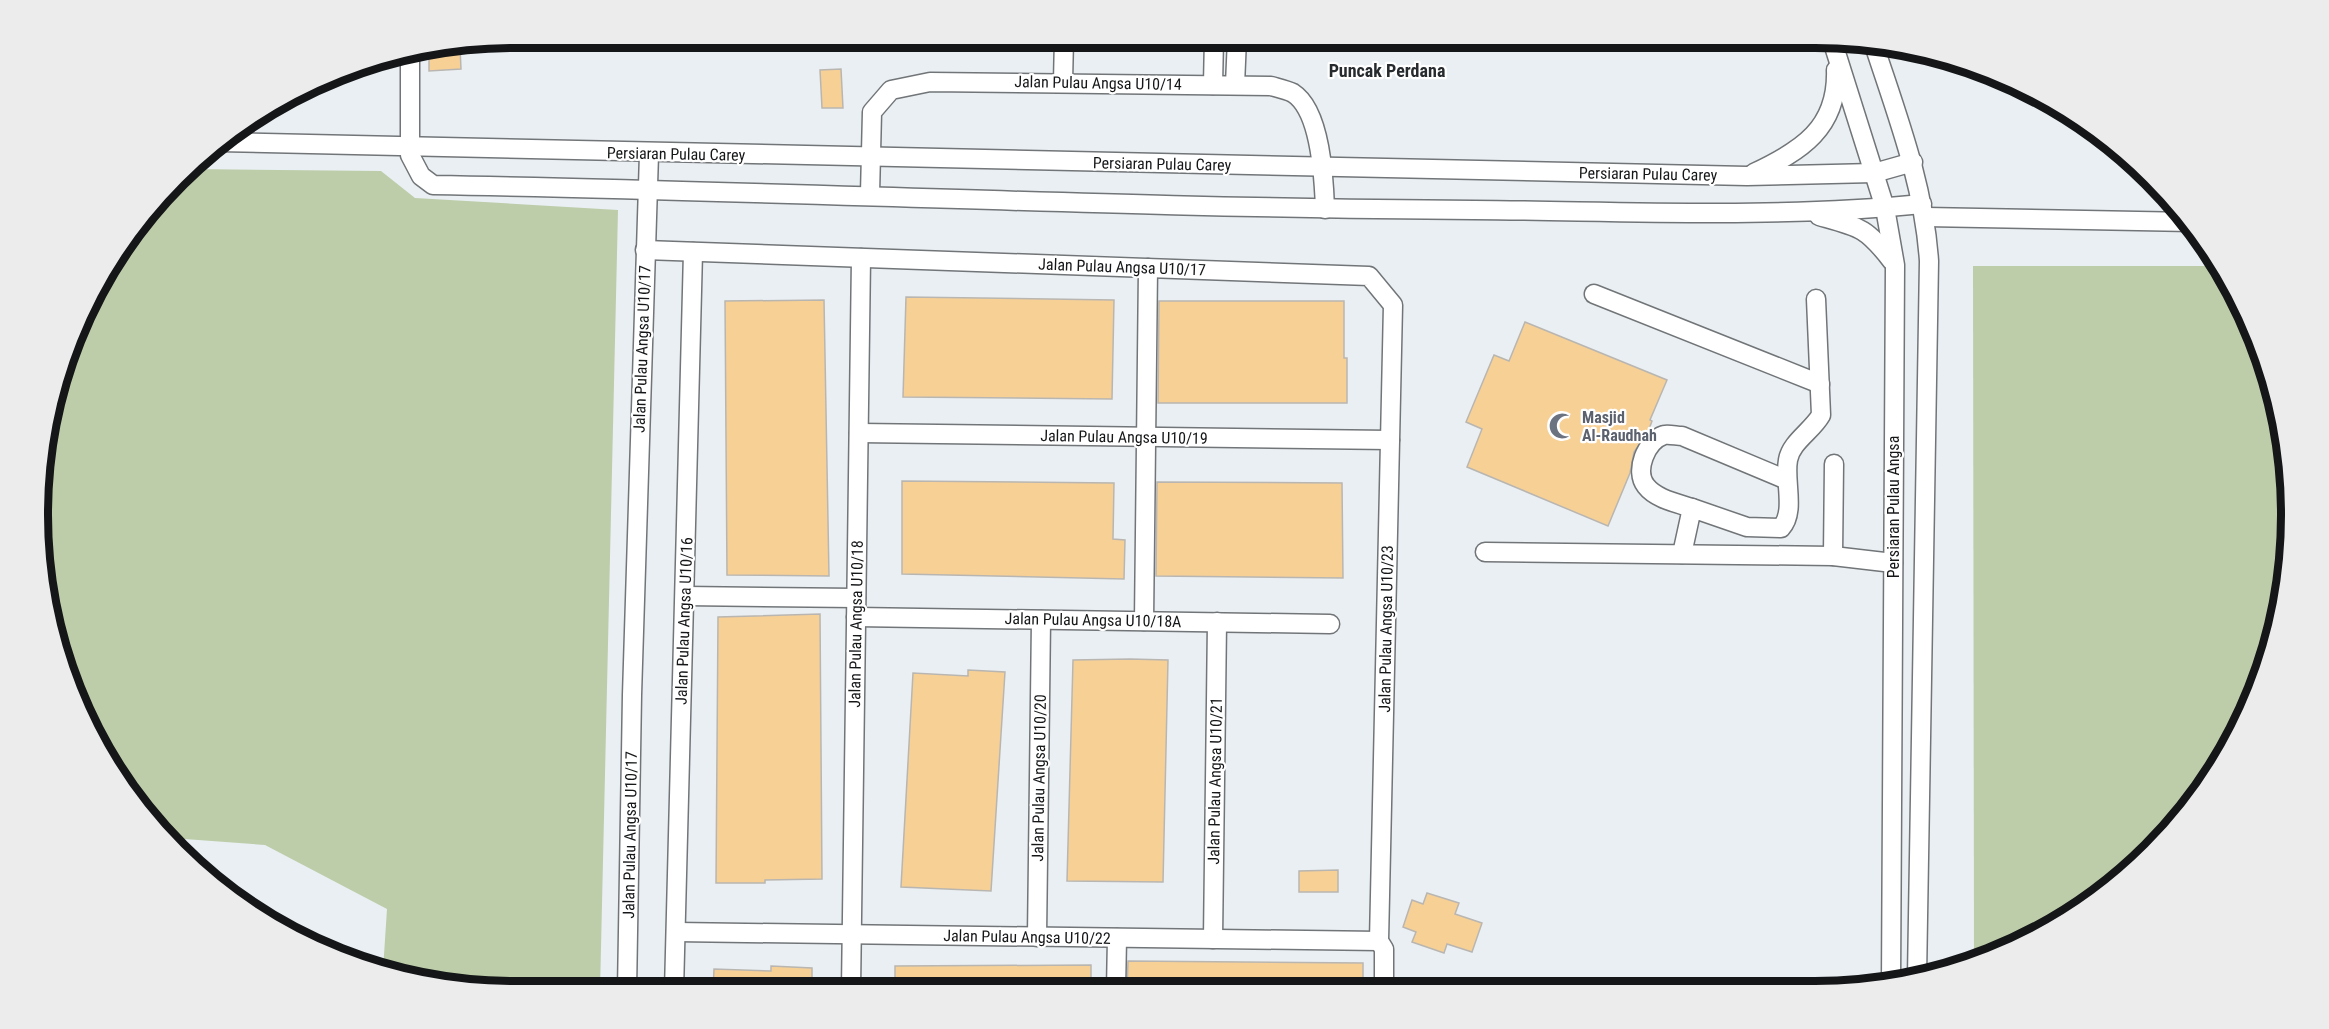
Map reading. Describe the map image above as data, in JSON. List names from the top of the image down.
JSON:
{
  "streets": {
    "street": [
      "Jalan Pulau Angsa U10/14",
      "Persiaran Pulau Carey",
      "Jalan Pulau Angsa U10/17",
      "Jalan Pulau Angsa U10/19",
      "Persiaran Pulau Angsa",
      "Jalan Pulau Angsa U10/18A",
      "Jalan Pulau Angsa U10/16",
      "Jalan Pulau Angsa U10/18",
      "Jalan Pulau Angsa U10/23",
      "Jalan Pulau Angsa U10/20",
      "Jalan Pulau Angsa U10/21",
      "Jalan Pulau Angsa U10/22"
    ]
  },
  "crossings": [
    ["Jalan Pulau Angsa U10/14", "Persiaran Pulau Carey"],
    ["Persiaran Pulau Carey", "Persiaran Pulau Angsa"],
    ["Jalan Pulau Angsa U10/17", "Jalan Pulau Angsa U10/16"],
    ["Jalan Pulau Angsa U10/17", "Jalan Pulau Angsa U10/18"],
    ["Jalan Pulau Angsa U10/17", "Jalan Pulau Angsa U10/23"],
    ["Jalan Pulau Angsa U10/19", "Jalan Pulau Angsa U10/18"],
    ["Jalan Pulau Angsa U10/19", "Jalan Pulau Angsa U10/23"],
    ["Jalan Pulau Angsa U10/18A", "Jalan Pulau Angsa U10/18"],
    ["Jalan Pulau Angsa U10/18A", "Jalan Pulau Angsa U10/20"],
    ["Jalan Pulau Angsa U10/18A", "Jalan Pulau Angsa U10/21"],
    ["Jalan Pulau Angsa U10/16", "Jalan Pulau Angsa U10/22"],
    ["Jalan Pulau Angsa U10/18", "Jalan Pulau Angsa U10/22"],
    ["Jalan Pulau Angsa U10/23", "Jalan Pulau Angsa U10/22"],
    ["Jalan Pulau Angsa U10/20", "Jalan Pulau Angsa U10/22"],
    ["Jalan Pulau Angsa U10/21", "Jalan Pulau Angsa U10/22"]
  ],
  "districts": ["Puncak Perdana"],
  "places": {
    "mosque": ["Masjid Al-Raudhah"]
  }
}
